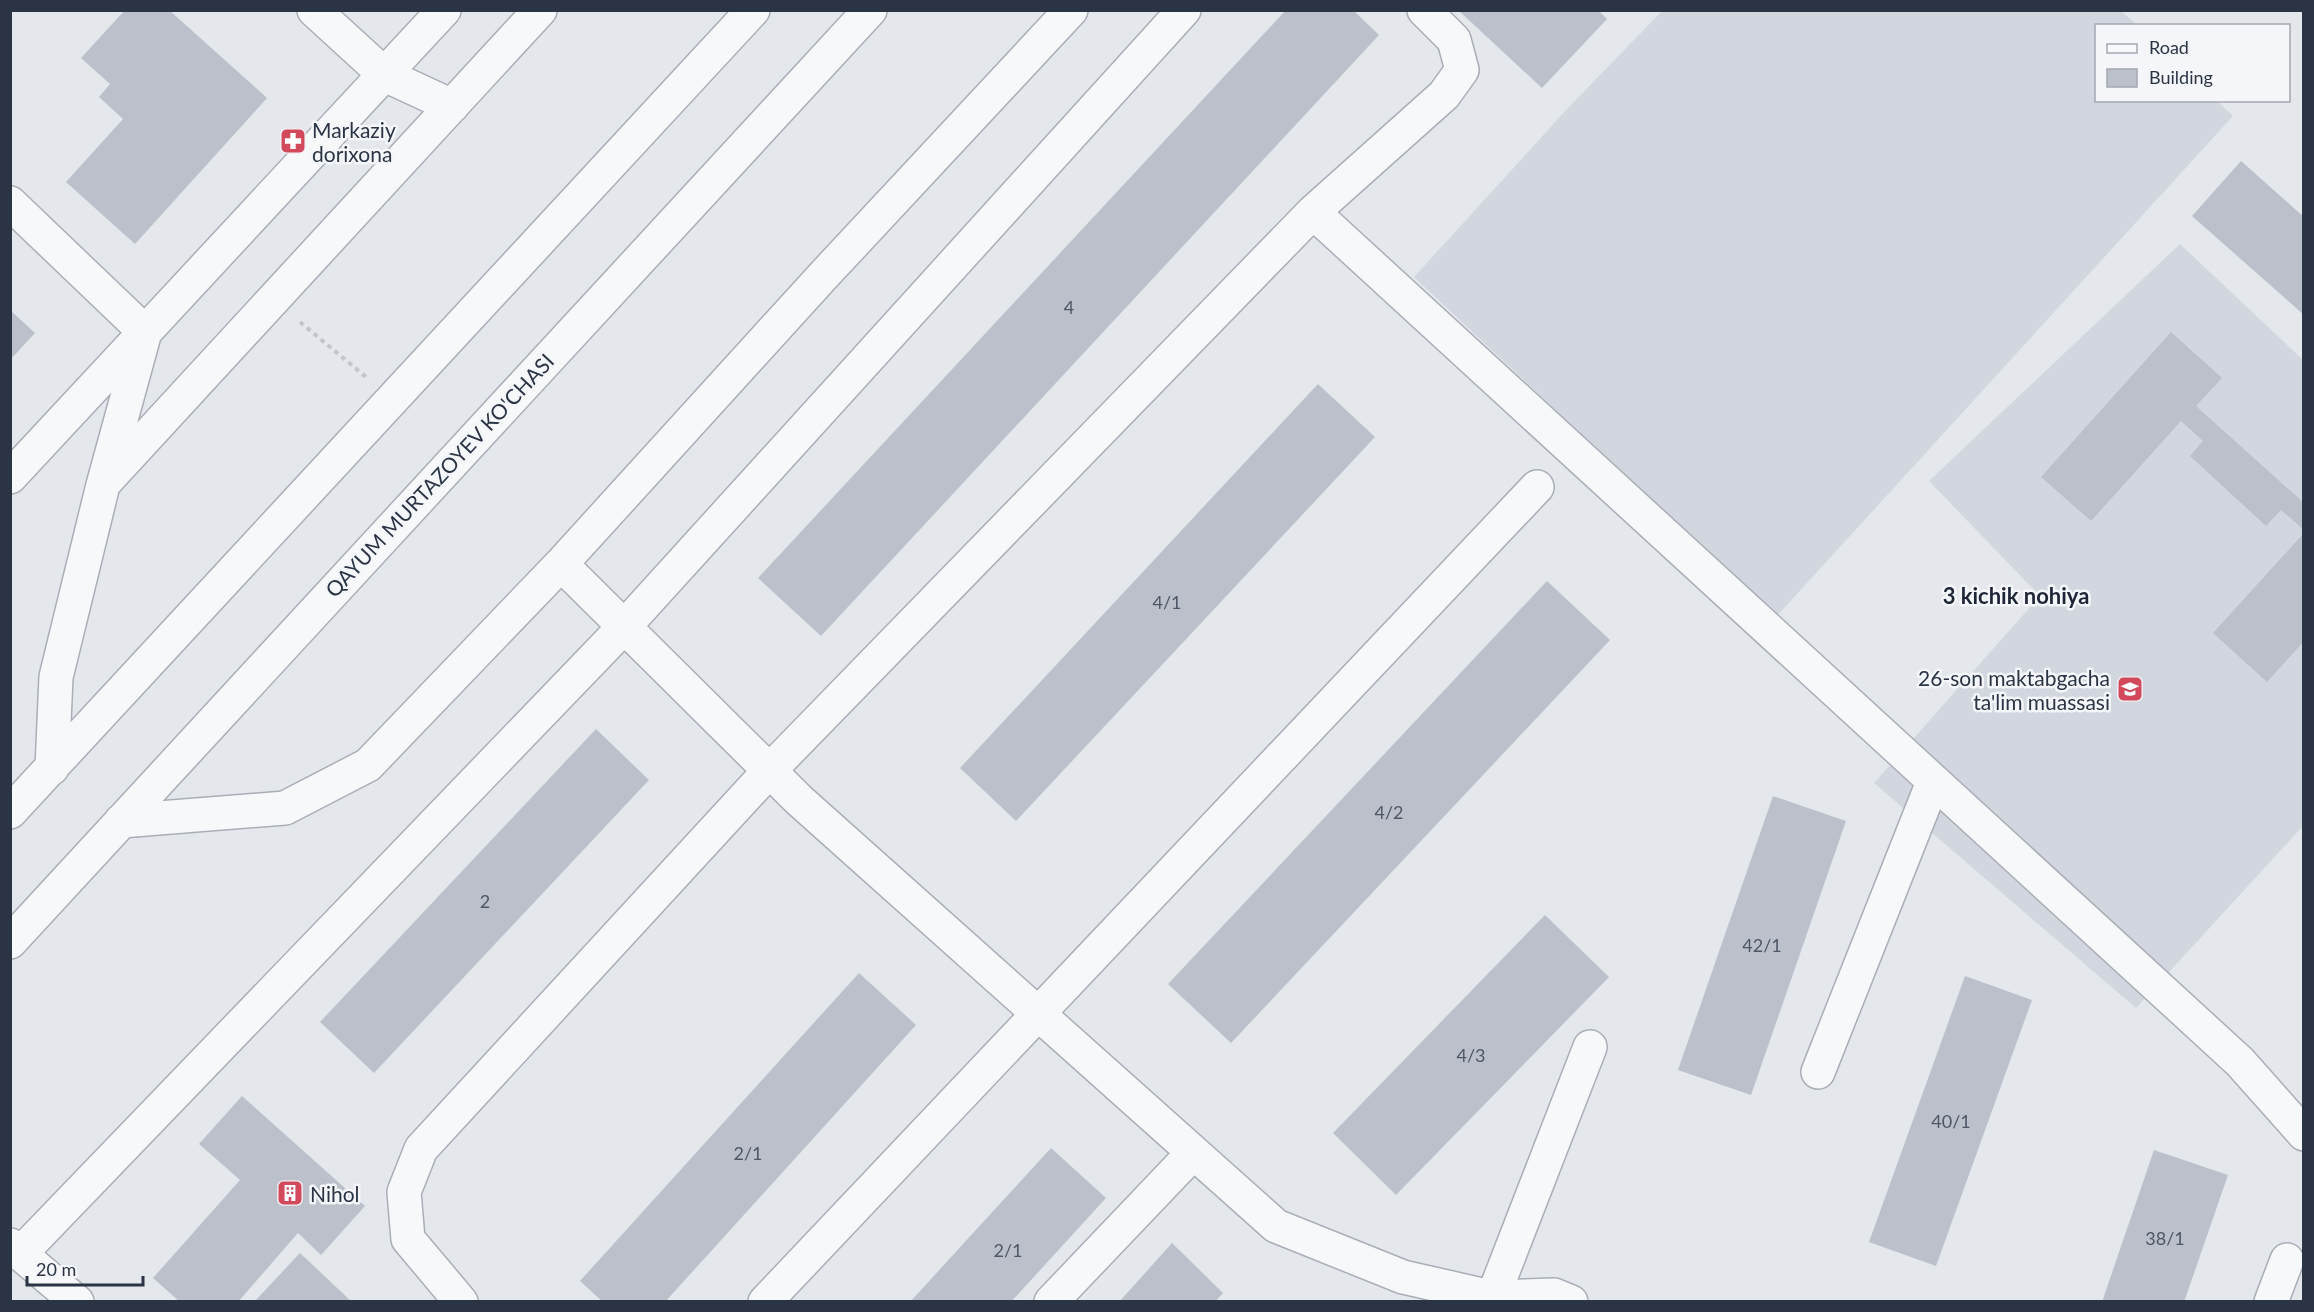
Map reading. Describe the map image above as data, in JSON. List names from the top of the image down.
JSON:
{
  "streets": {
    "street": ["QAYUM MURTAZOYEV KO'CHASI"]
  },
  "districts": ["3 kichik nohiya"],
  "places": {
    "pharmacy": ["Markaziy dorixona"],
    "school or university": ["26-son maktabgacha ta'lim muassasi"],
    "building": ["Nihol"]
  },
  "house_numbers": [
    "4",
    "4/1",
    "4/2",
    "2",
    "42/1",
    "4/3",
    "40/1",
    "2/1",
    "38/1",
    "2/1"
  ],
  "legend": ["Road", "Building"],
  "scale_bar": "20 m"
}
